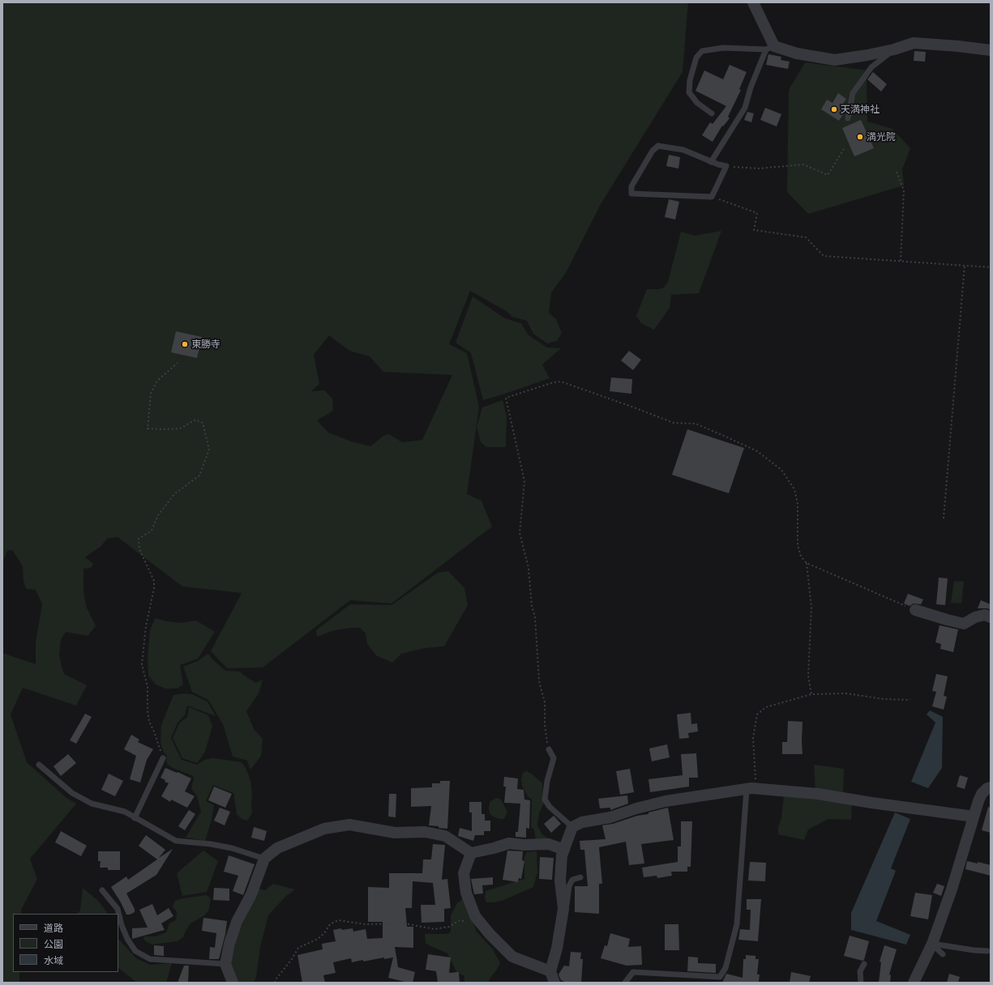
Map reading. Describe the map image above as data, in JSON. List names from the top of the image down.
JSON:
{
  "places": ["天満神社", "満光院", "東勝寺"],
  "legend": ["道路", "公園", "水域"]
}
